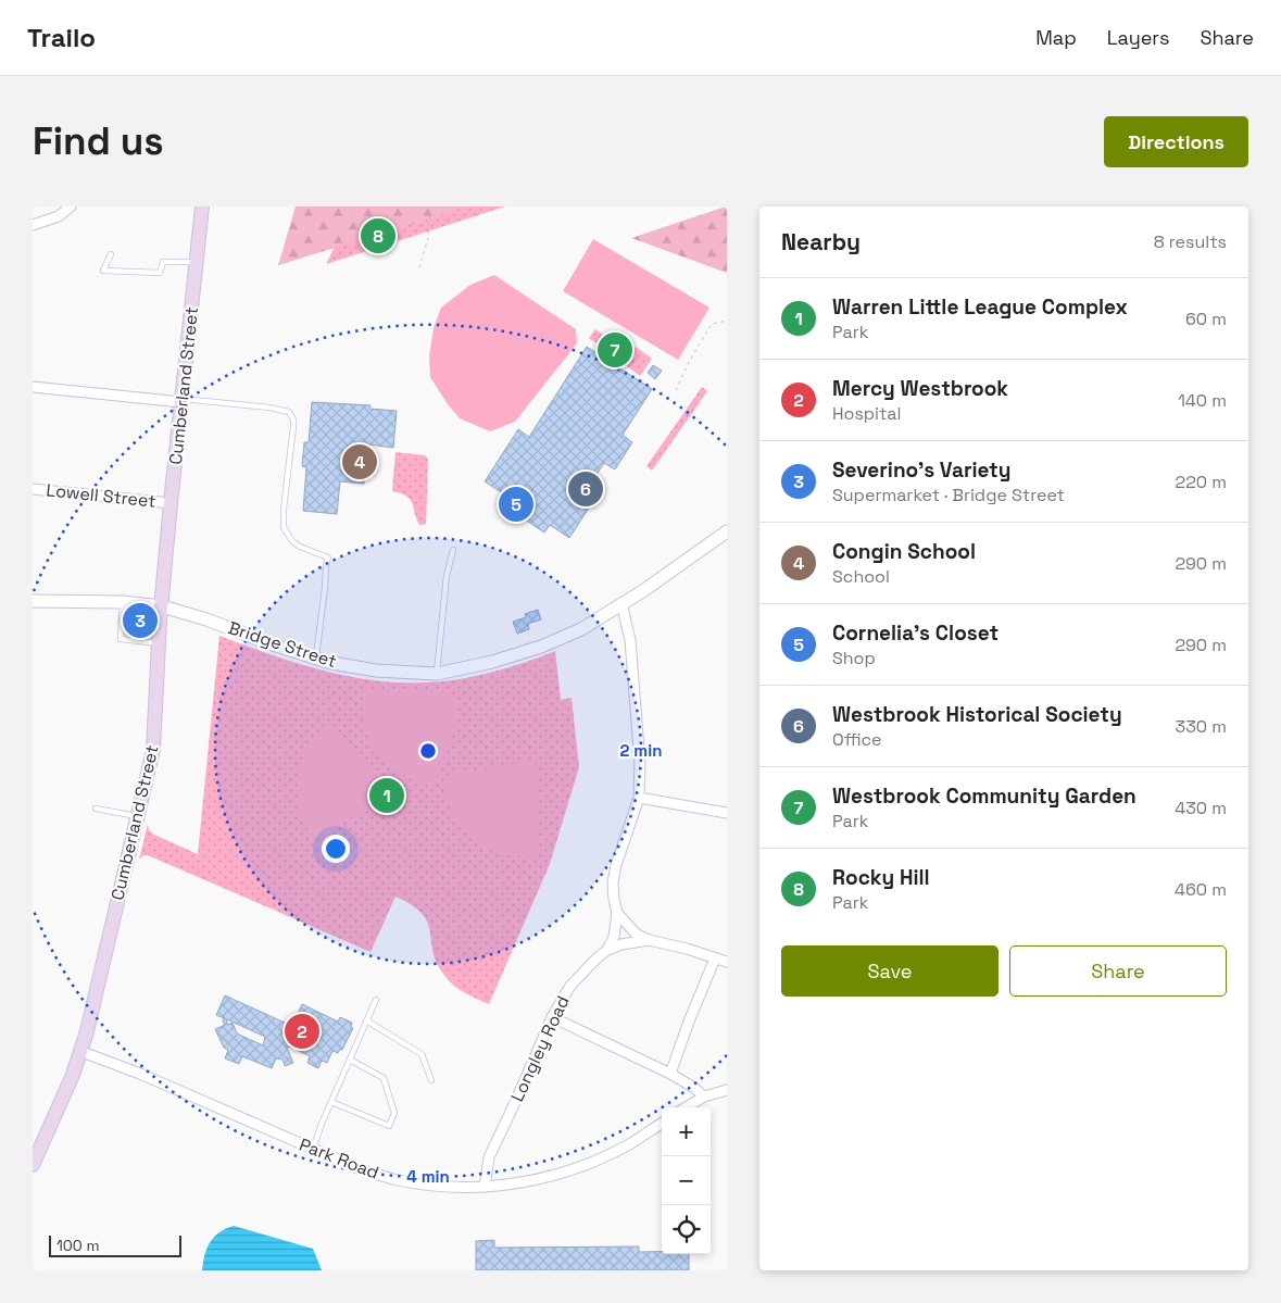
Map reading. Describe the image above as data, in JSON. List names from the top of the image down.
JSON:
{
  "streets": {
    "main road": ["Cumberland Street"],
    "street": [
      "Lowell Street",
      "Bridge Street",
      "Longley Road",
      "Park Road"
    ]
  },
  "crossings": [
    ["Cumberland Street", "Lowell Street"],
    ["Cumberland Street", "Bridge Street"],
    ["Cumberland Street", "Park Road"],
    ["Longley Road", "Park Road"]
  ],
  "scale_bar": "100 m",
  "page": {
    "header": "Trailo",
    "nav": ["Map", "Layers", "Share"],
    "buttons": [
      "Directions",
      ["Save", "Share"]
    ],
    "title": "Find us",
    "heading": ["Nearby", "8 results"],
    "pins": [
      "8",
      "7",
      "4",
      "6",
      "5",
      "3",
      "1",
      "2"
    ],
    "list": [
      {
        "mark": "1",
        "name": "Warren Little League Complex",
        "note": "Park",
        "value": "60 m"
      },
      {
        "mark": "2",
        "name": "Mercy Westbrook",
        "note": "Hospital",
        "value": "140 m"
      },
      {
        "mark": "3",
        "name": "Severino's Variety",
        "note": "Supermarket · Bridge Street",
        "value": "220 m"
      },
      {
        "mark": "4",
        "name": "Congin School",
        "note": "School",
        "value": "290 m"
      },
      {
        "mark": "5",
        "name": "Cornelia's Closet",
        "note": "Shop",
        "value": "290 m"
      },
      {
        "mark": "6",
        "name": "Westbrook Historical Society",
        "note": "Office",
        "value": "330 m"
      },
      {
        "mark": "7",
        "name": "Westbrook Community Garden",
        "note": "Park",
        "value": "430 m"
      },
      {
        "mark": "8",
        "name": "Rocky Hill",
        "note": "Park",
        "value": "460 m"
      }
    ],
    "map_buttons": ["+", "−"],
    "scale": "100 m"
  },
  "rings": ["2 min", "4 min"]
}
